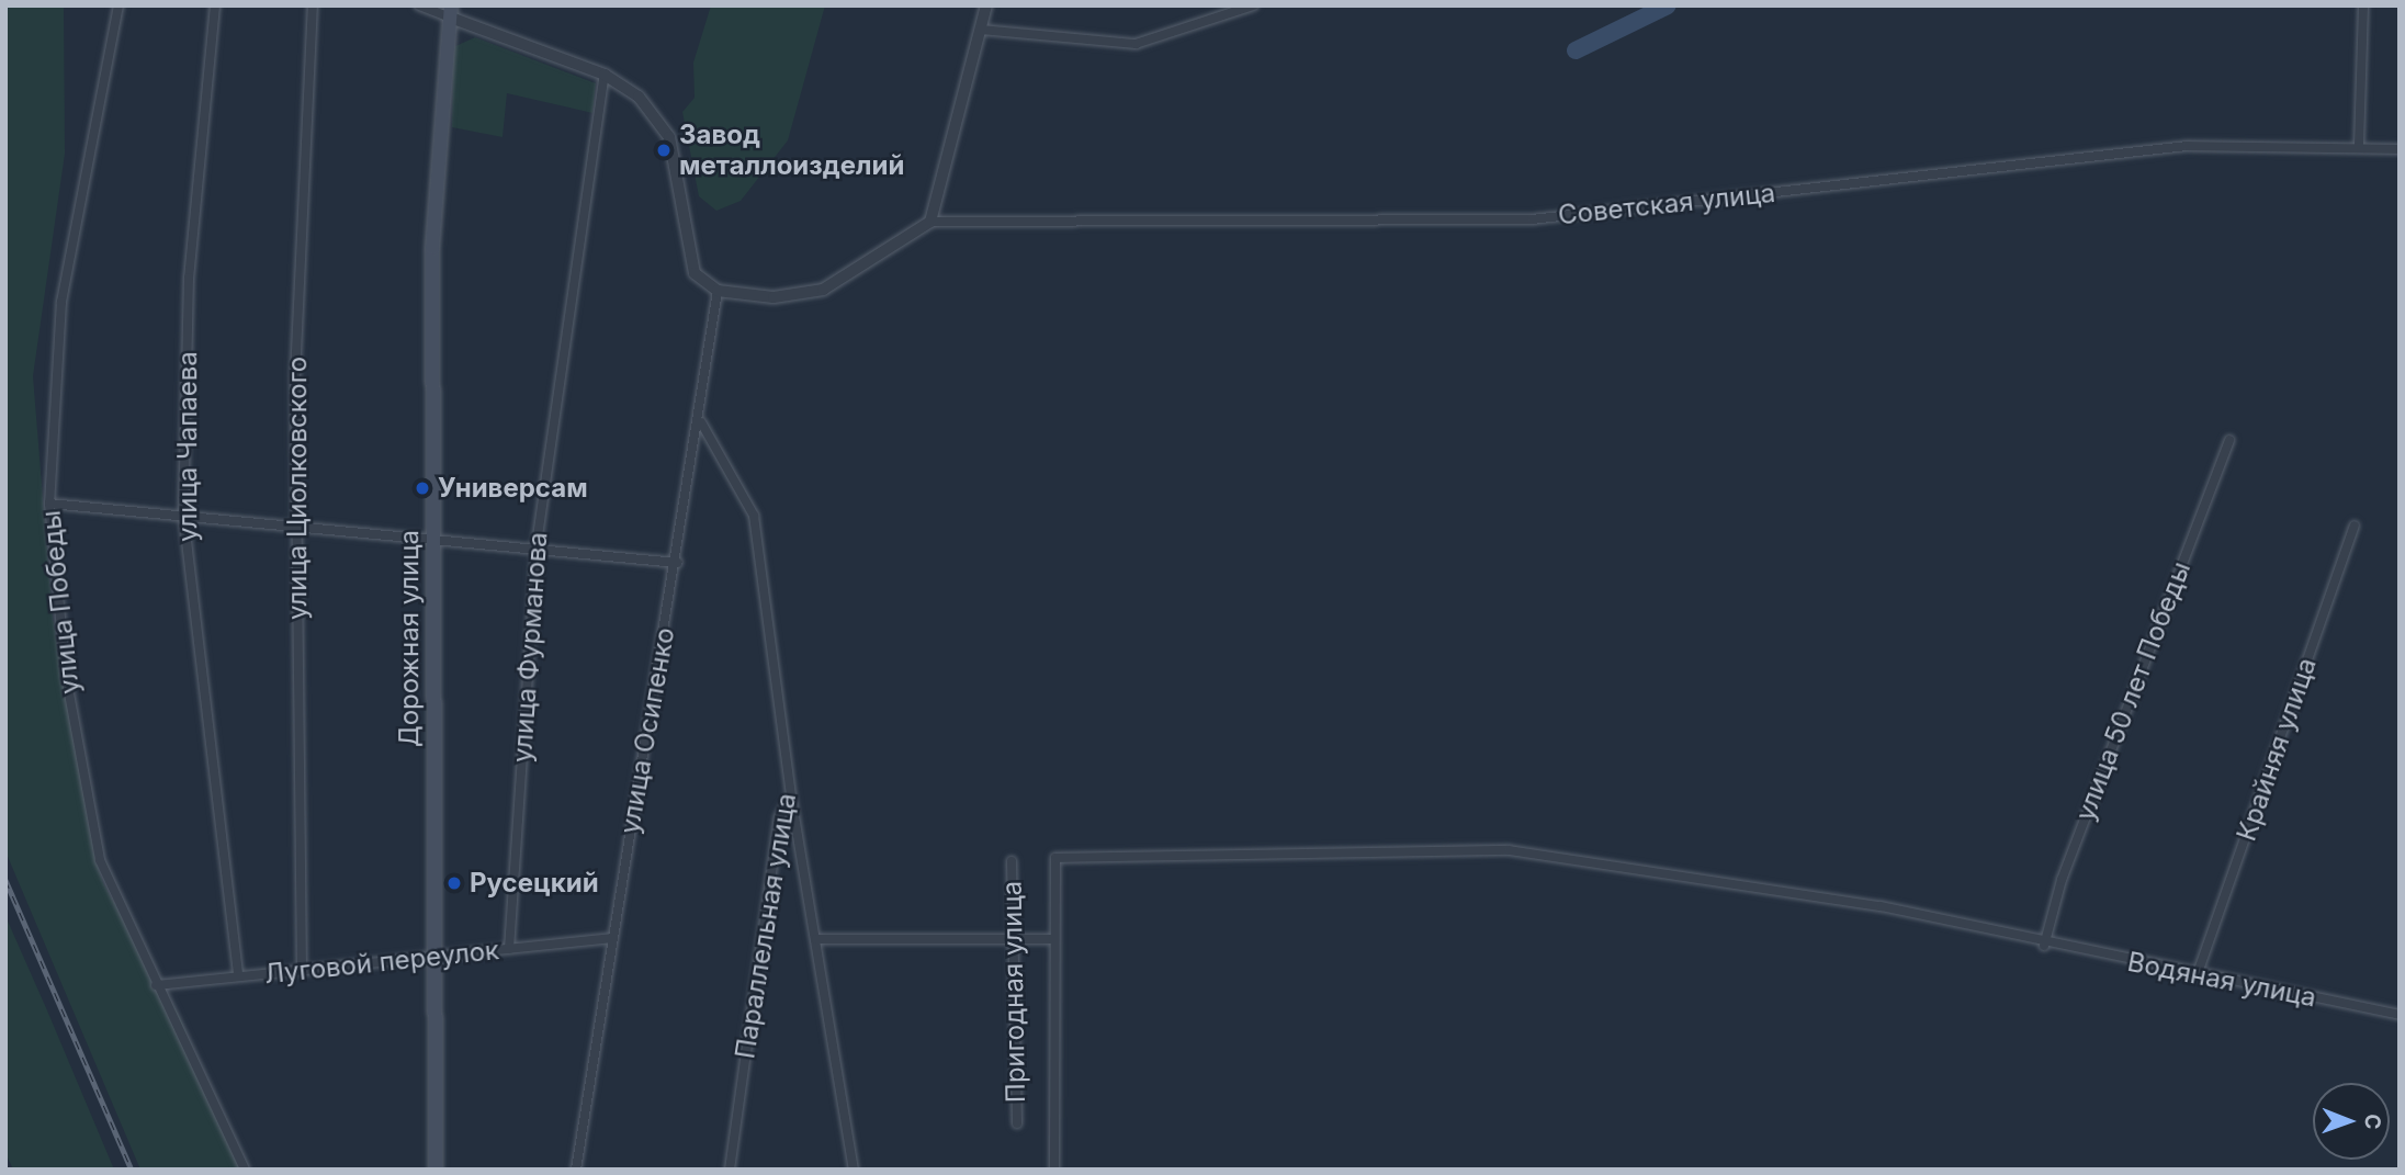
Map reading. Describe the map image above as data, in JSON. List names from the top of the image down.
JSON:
{
  "streets": {
    "main road": ["Дорожная улица"],
    "street": [
      "Советская улица",
      "улица Чапаева",
      "улица Циолковского",
      "улица Победы",
      "улица Фурманова",
      "улица 50 лет Победы",
      "улица Осипенко",
      "Крайняя улица",
      "Параллельная улица",
      "Луговой переулок",
      "Водяная улица",
      "Пригодная улица"
    ]
  },
  "crossings": [
    ["улица Чапаева", "Луговой переулок"],
    ["улица Циолковского", "Луговой переулок"],
    ["улица Победы", "Луговой переулок"],
    ["Дорожная улица", "Луговой переулок"],
    ["улица Фурманова", "Луговой переулок"],
    ["улица 50 лет Победы", "Водяная улица"],
    ["улица Осипенко", "Параллельная улица"],
    ["улица Осипенко", "Луговой переулок"],
    ["Крайняя улица", "Водяная улица"]
  ],
  "places": ["Завод металлоизделий", "Универсам", "Русецкий"],
  "north": "right"
}
